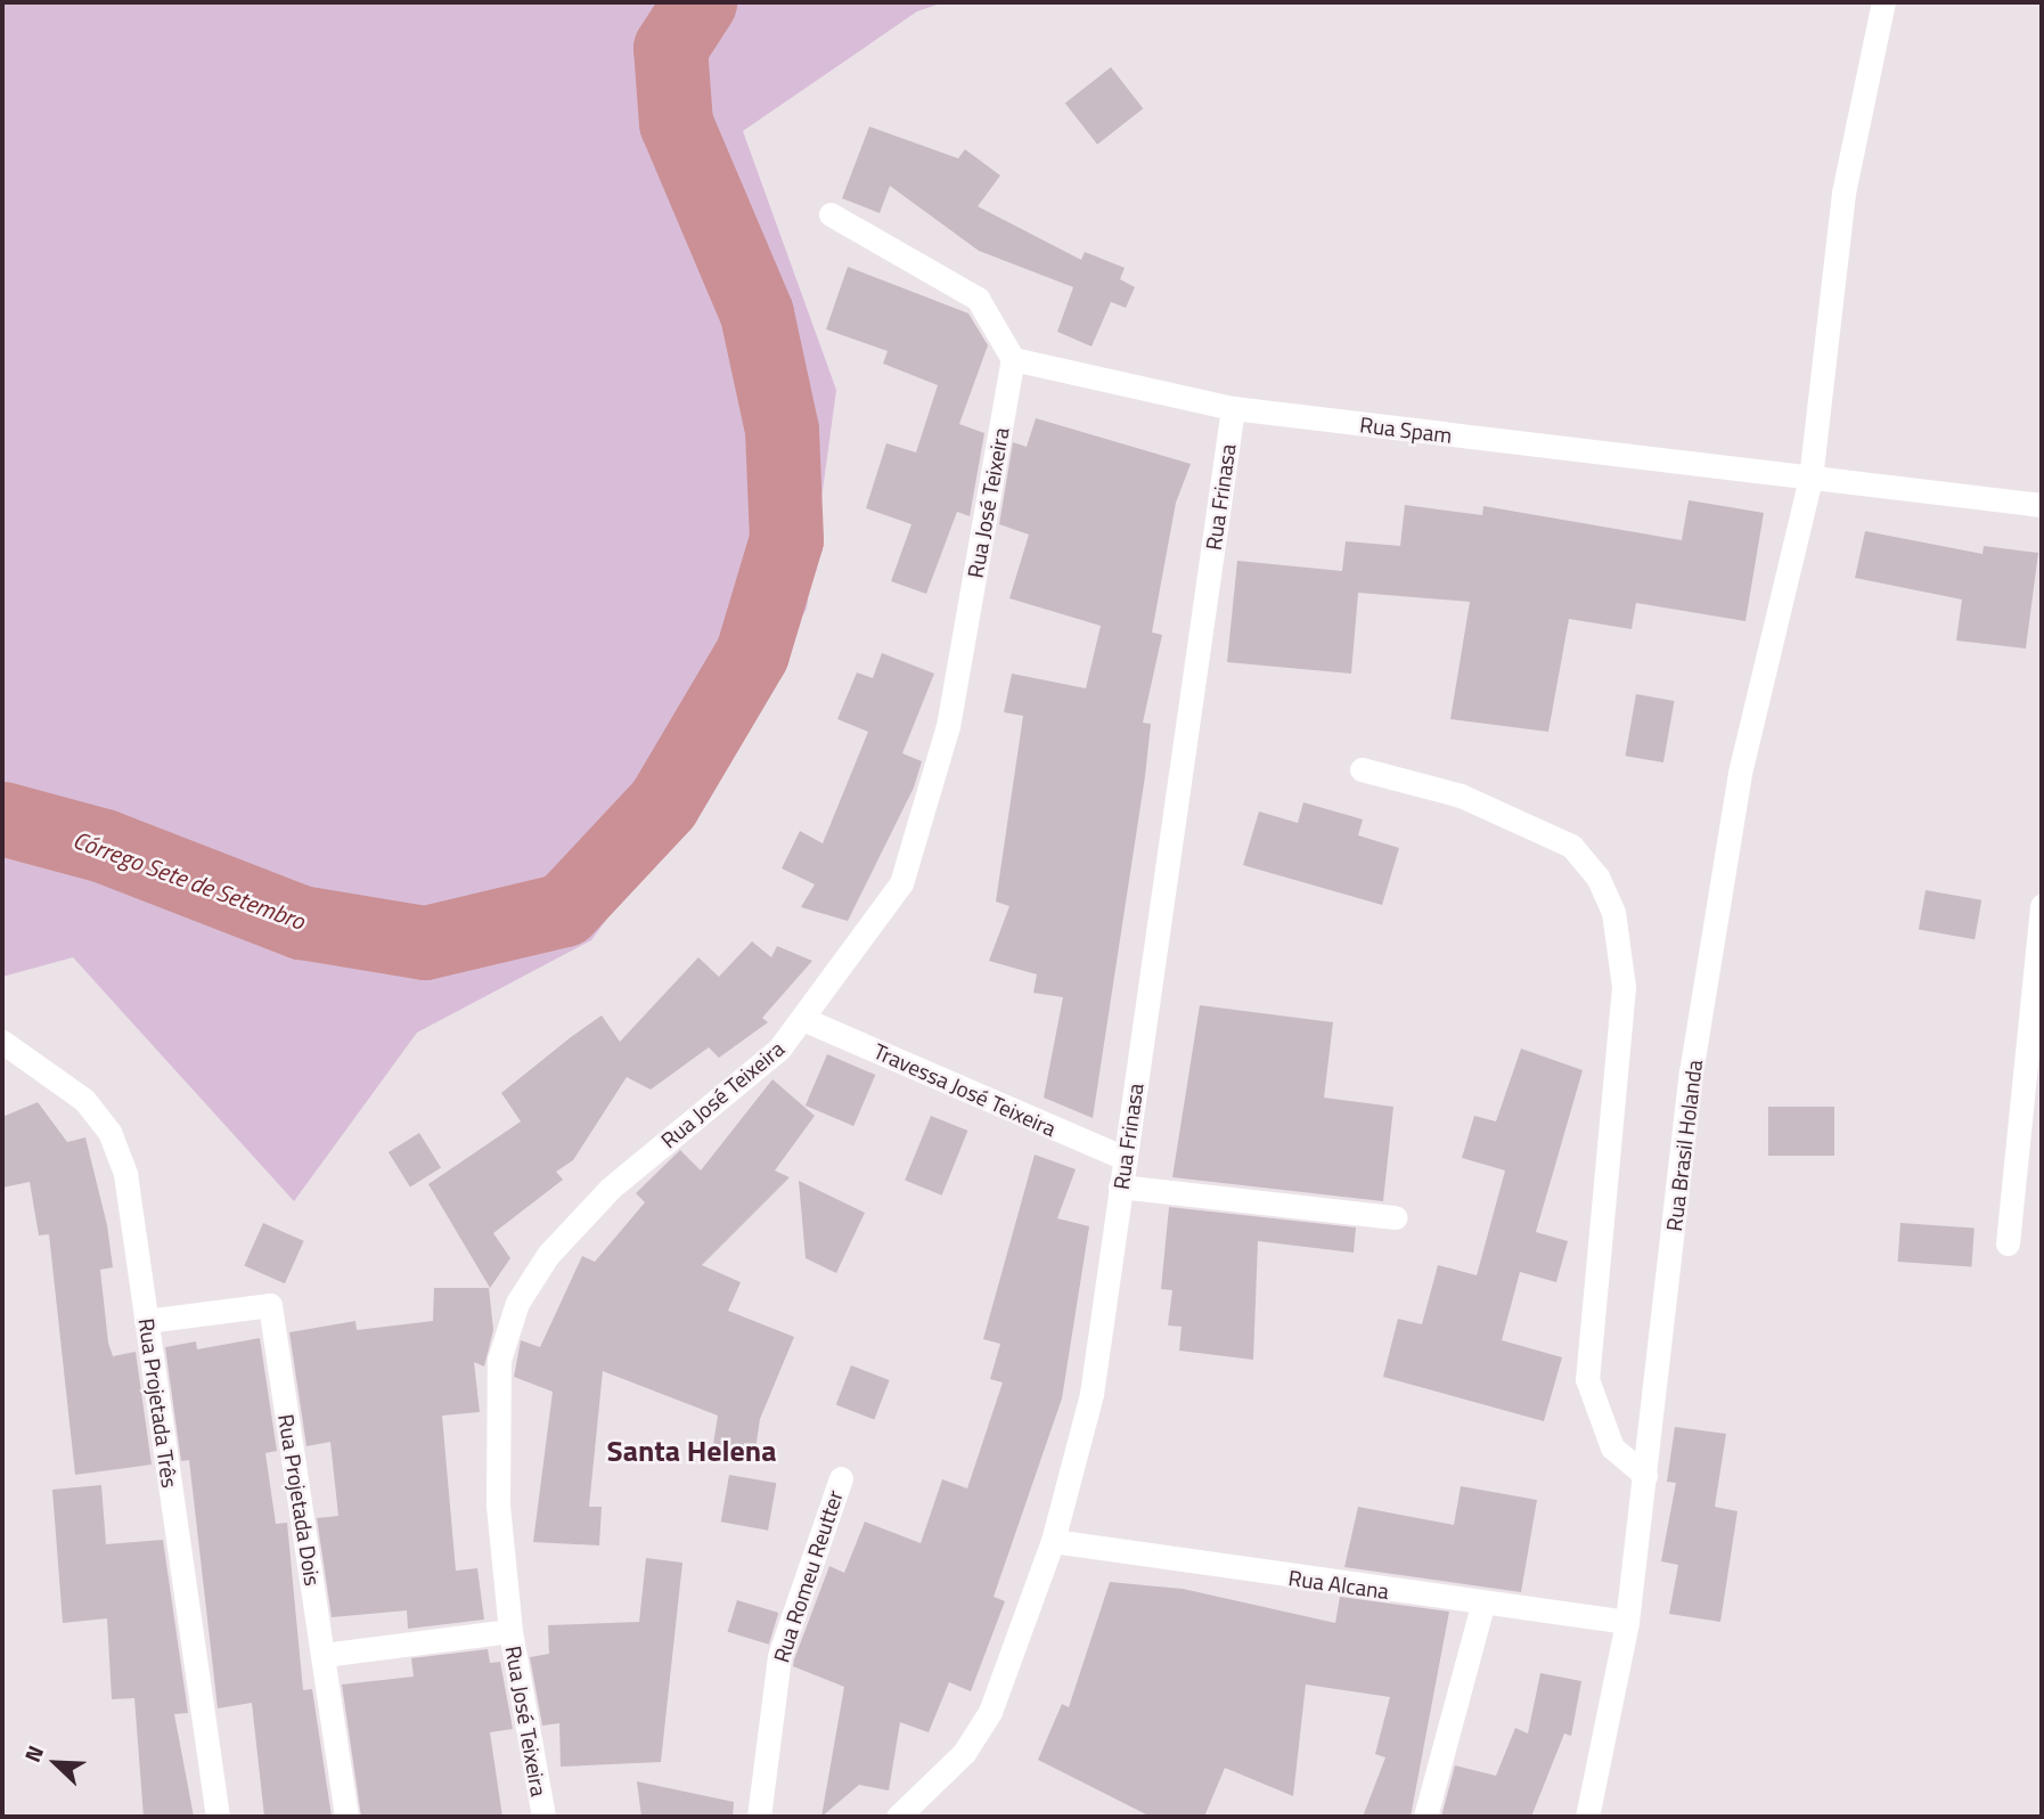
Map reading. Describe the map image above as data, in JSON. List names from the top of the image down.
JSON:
{
  "streets": {
    "street": [
      "Rua Spam",
      "Rua Frinasa",
      "Rua José Teixeira",
      "Travessa José Teixeira",
      "Rua Brasil Holanda",
      "Rua Projetada Três",
      "Rua Projetada Dois",
      "Rua Romeu Reutter",
      "Rua Alcana"
    ]
  },
  "crossings": [
    ["Rua Spam", "Rua Frinasa"],
    ["Rua Spam", "Rua José Teixeira"],
    ["Rua Spam", "Rua Brasil Holanda"],
    ["Rua Frinasa", "Travessa José Teixeira"],
    ["Rua Frinasa", "Rua Alcana"],
    ["Rua José Teixeira", "Travessa José Teixeira"],
    ["Rua Brasil Holanda", "Rua Alcana"],
    ["Rua Projetada Três", "Rua Projetada Dois"]
  ],
  "districts": ["Santa Helena"],
  "water": ["Córrego Sete de Setembro"],
  "north": "top left"
}
